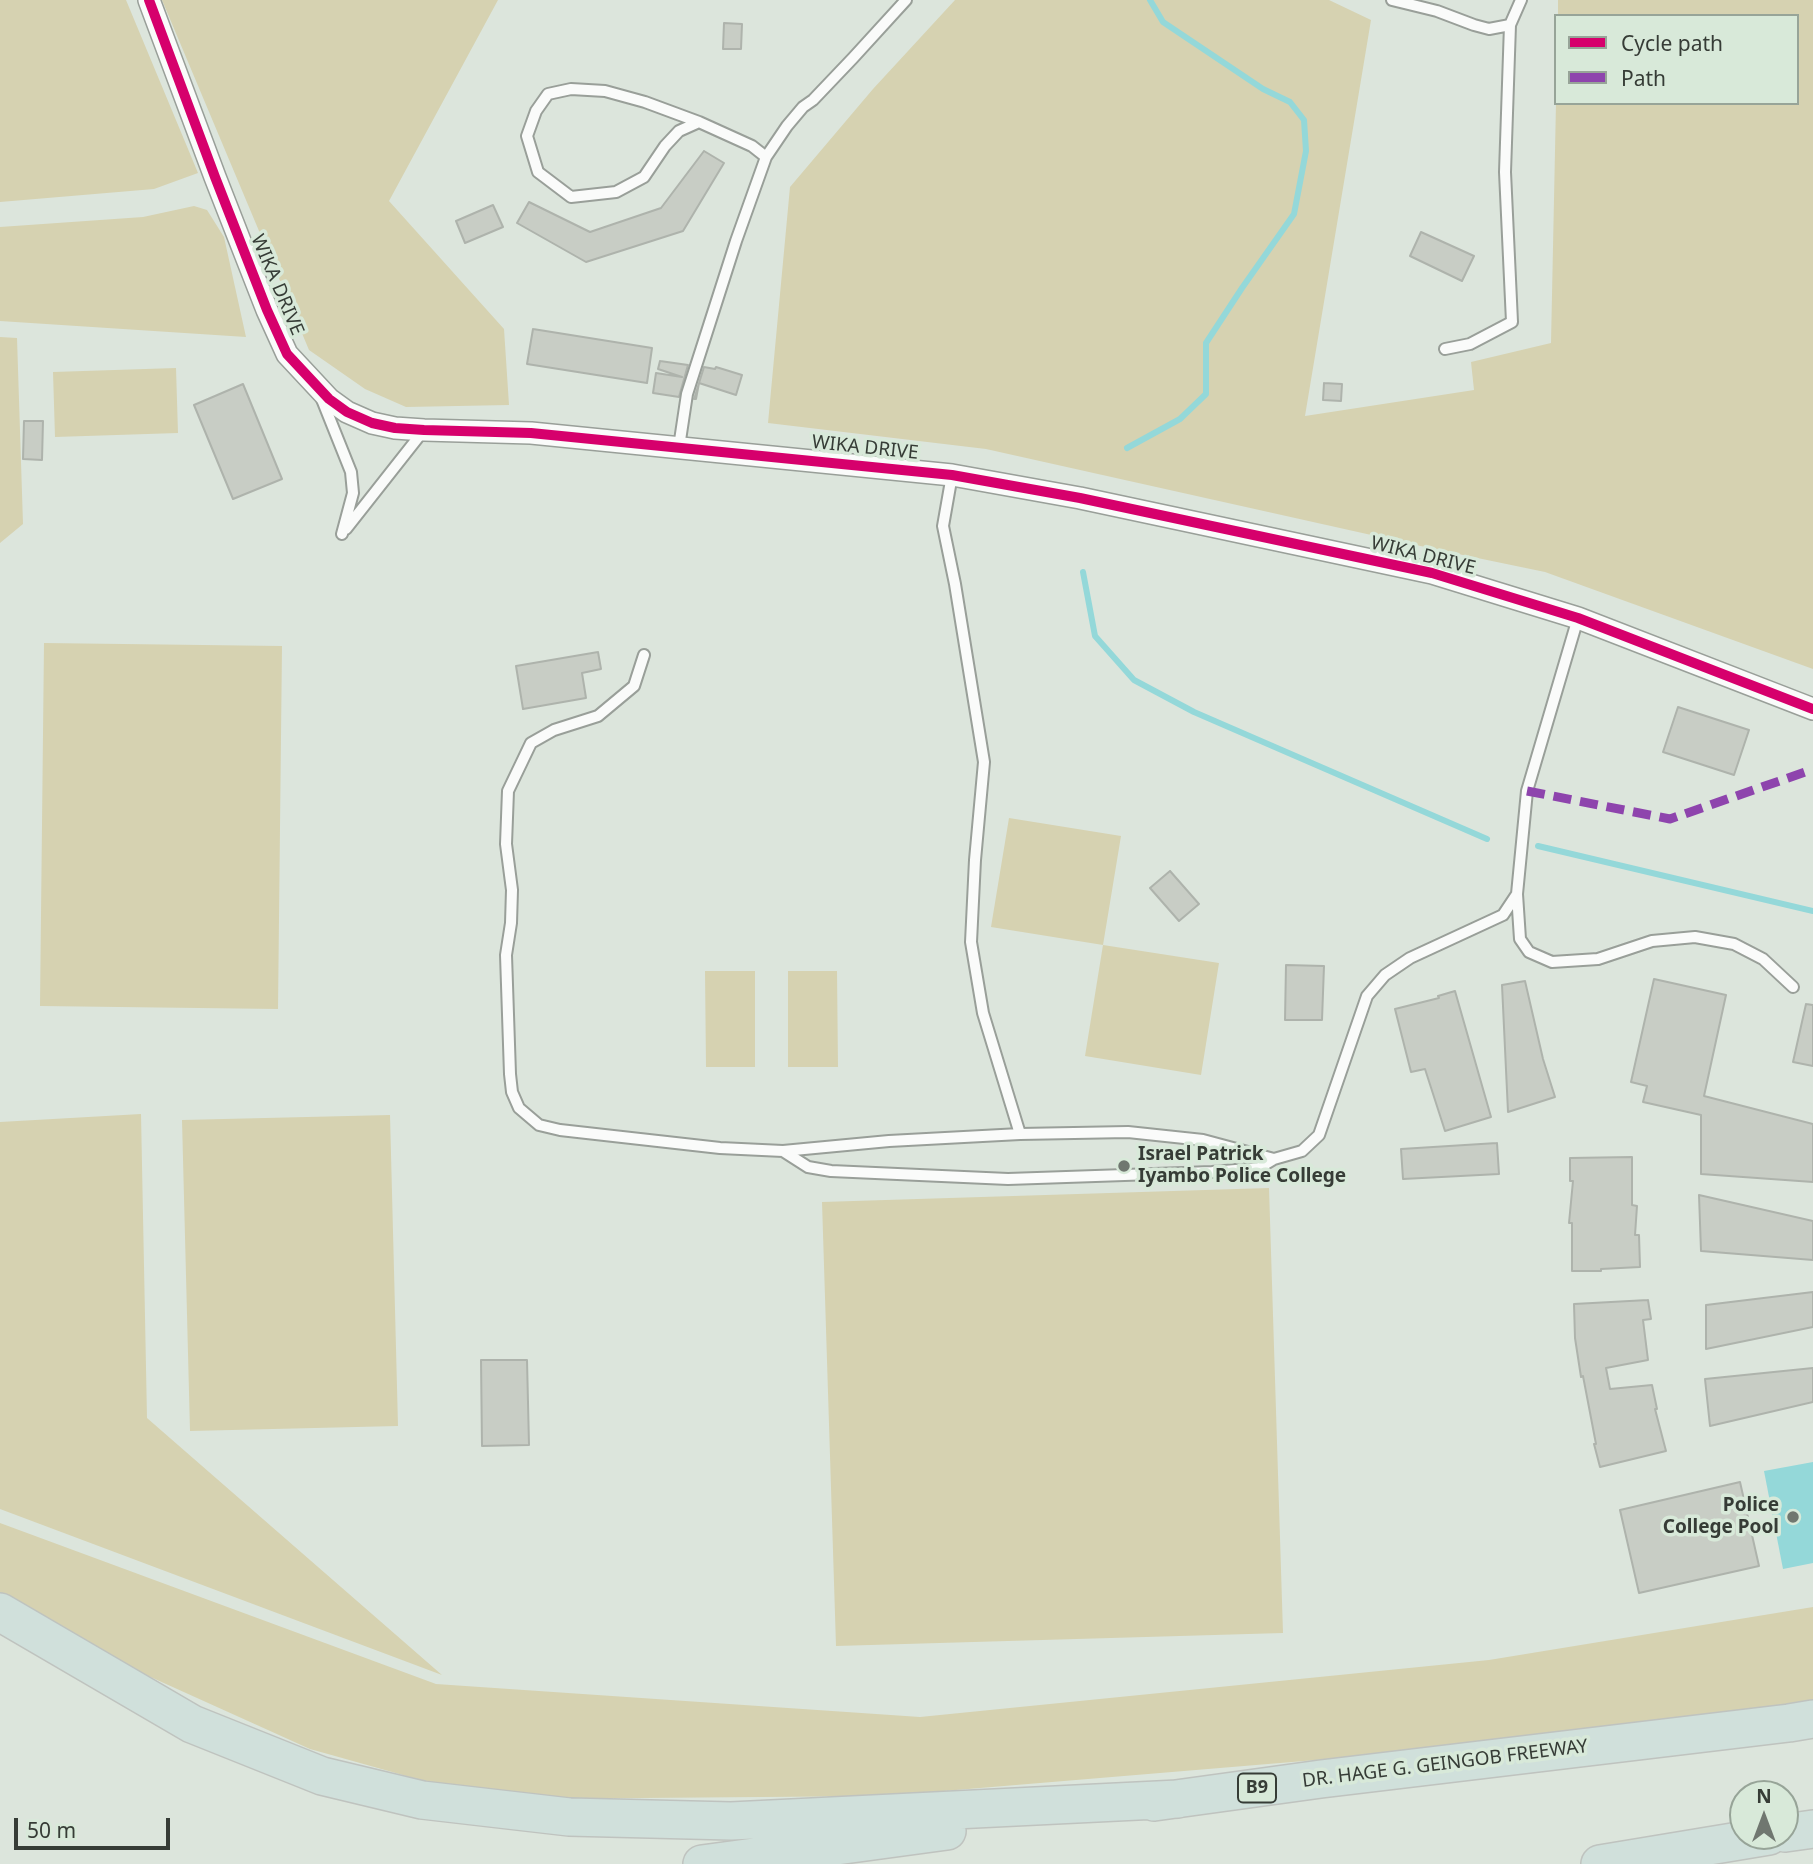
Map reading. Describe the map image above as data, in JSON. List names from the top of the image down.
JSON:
{
  "streets": {
    "highway": ["DR. HAGE G. GEINGOB FREEWAY", "B9"],
    "street": ["WIKA DRIVE"]
  },
  "places": ["Israel Patrick Iyambo Police College", "Police College Pool"],
  "legend": ["Cycle path", "Path"],
  "scale_bar": "50 m",
  "north": "top"
}
